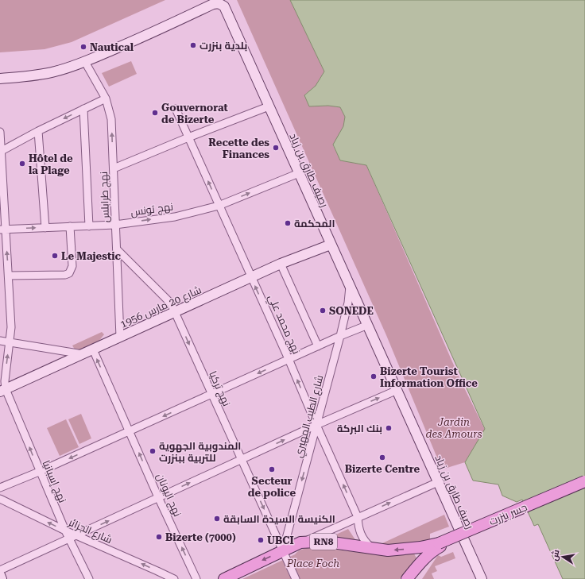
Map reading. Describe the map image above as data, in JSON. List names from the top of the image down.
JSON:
{
  "streets": {
    "main road": [
      "رصيف طارق بن زياد",
      "شارع 20 مارس 1956",
      "جسر بنزرت",
      "RN8"
    ],
    "street": [
      "نهج طرابلس",
      "نهج تونس",
      "نهج محمد علي",
      "نهج تركيا",
      "شارع الطيب المهيري",
      "نهج إسبانيا",
      "نهج اليونان",
      "شارع الجزائر"
    ]
  },
  "crossings": [
    ["رصيف طارق بن زياد", "نهج طرابلس"],
    ["رصيف طارق بن زياد", "نهج تونس"],
    ["رصيف طارق بن زياد", "شارع 20 مارس 1956"],
    ["رصيف طارق بن زياد", "شارع الطيب المهيري"],
    ["نهج طرابلس", "نهج تونس"],
    ["نهج طرابلس", "شارع 20 مارس 1956"],
    ["نهج طرابلس", "نهج تركيا"],
    ["نهج تونس", "نهج محمد علي"],
    ["شارع 20 مارس 1956", "نهج محمد علي"],
    ["شارع 20 مارس 1956", "نهج تركيا"],
    ["شارع 20 مارس 1956", "نهج إسبانيا"],
    ["شارع 20 مارس 1956", "نهج اليونان"],
    ["نهج محمد علي", "شارع الطيب المهيري"],
    ["نهج محمد علي", "RN8"],
    ["نهج تركيا", "شارع الطيب المهيري"],
    ["نهج تركيا", "RN8"],
    ["شارع الطيب المهيري", "RN8"],
    ["نهج إسبانيا", "شارع الجزائر"],
    ["جسر بنزرت", "RN8"]
  ],
  "one_way": [
    "نهج تونس",
    "نهج محمد علي",
    "نهج تركيا",
    "شارع الطيب المهيري",
    "نهج إسبانيا",
    "نهج اليونان",
    "شارع الجزائر"
  ],
  "parks": ["Jardin des Amours", "Place Foch"],
  "places": [
    "بلدية بنزرت",
    "Nautical",
    "Gouvernorat de Bizerte",
    "Recette des Finances",
    "Hôtel de la Plage",
    "المحكمة",
    "Le Majestic",
    "SONEDE",
    "Bizerte Tourist Information Office",
    "بنك البركة",
    "المندوبية الجهوية للتربية ببنزرت",
    "Bizerte Centre",
    "Secteur de police",
    "الكنيسة السيدة السابقة",
    "Bizerte (7000)",
    "UBCI"
  ],
  "north": "left"
}
